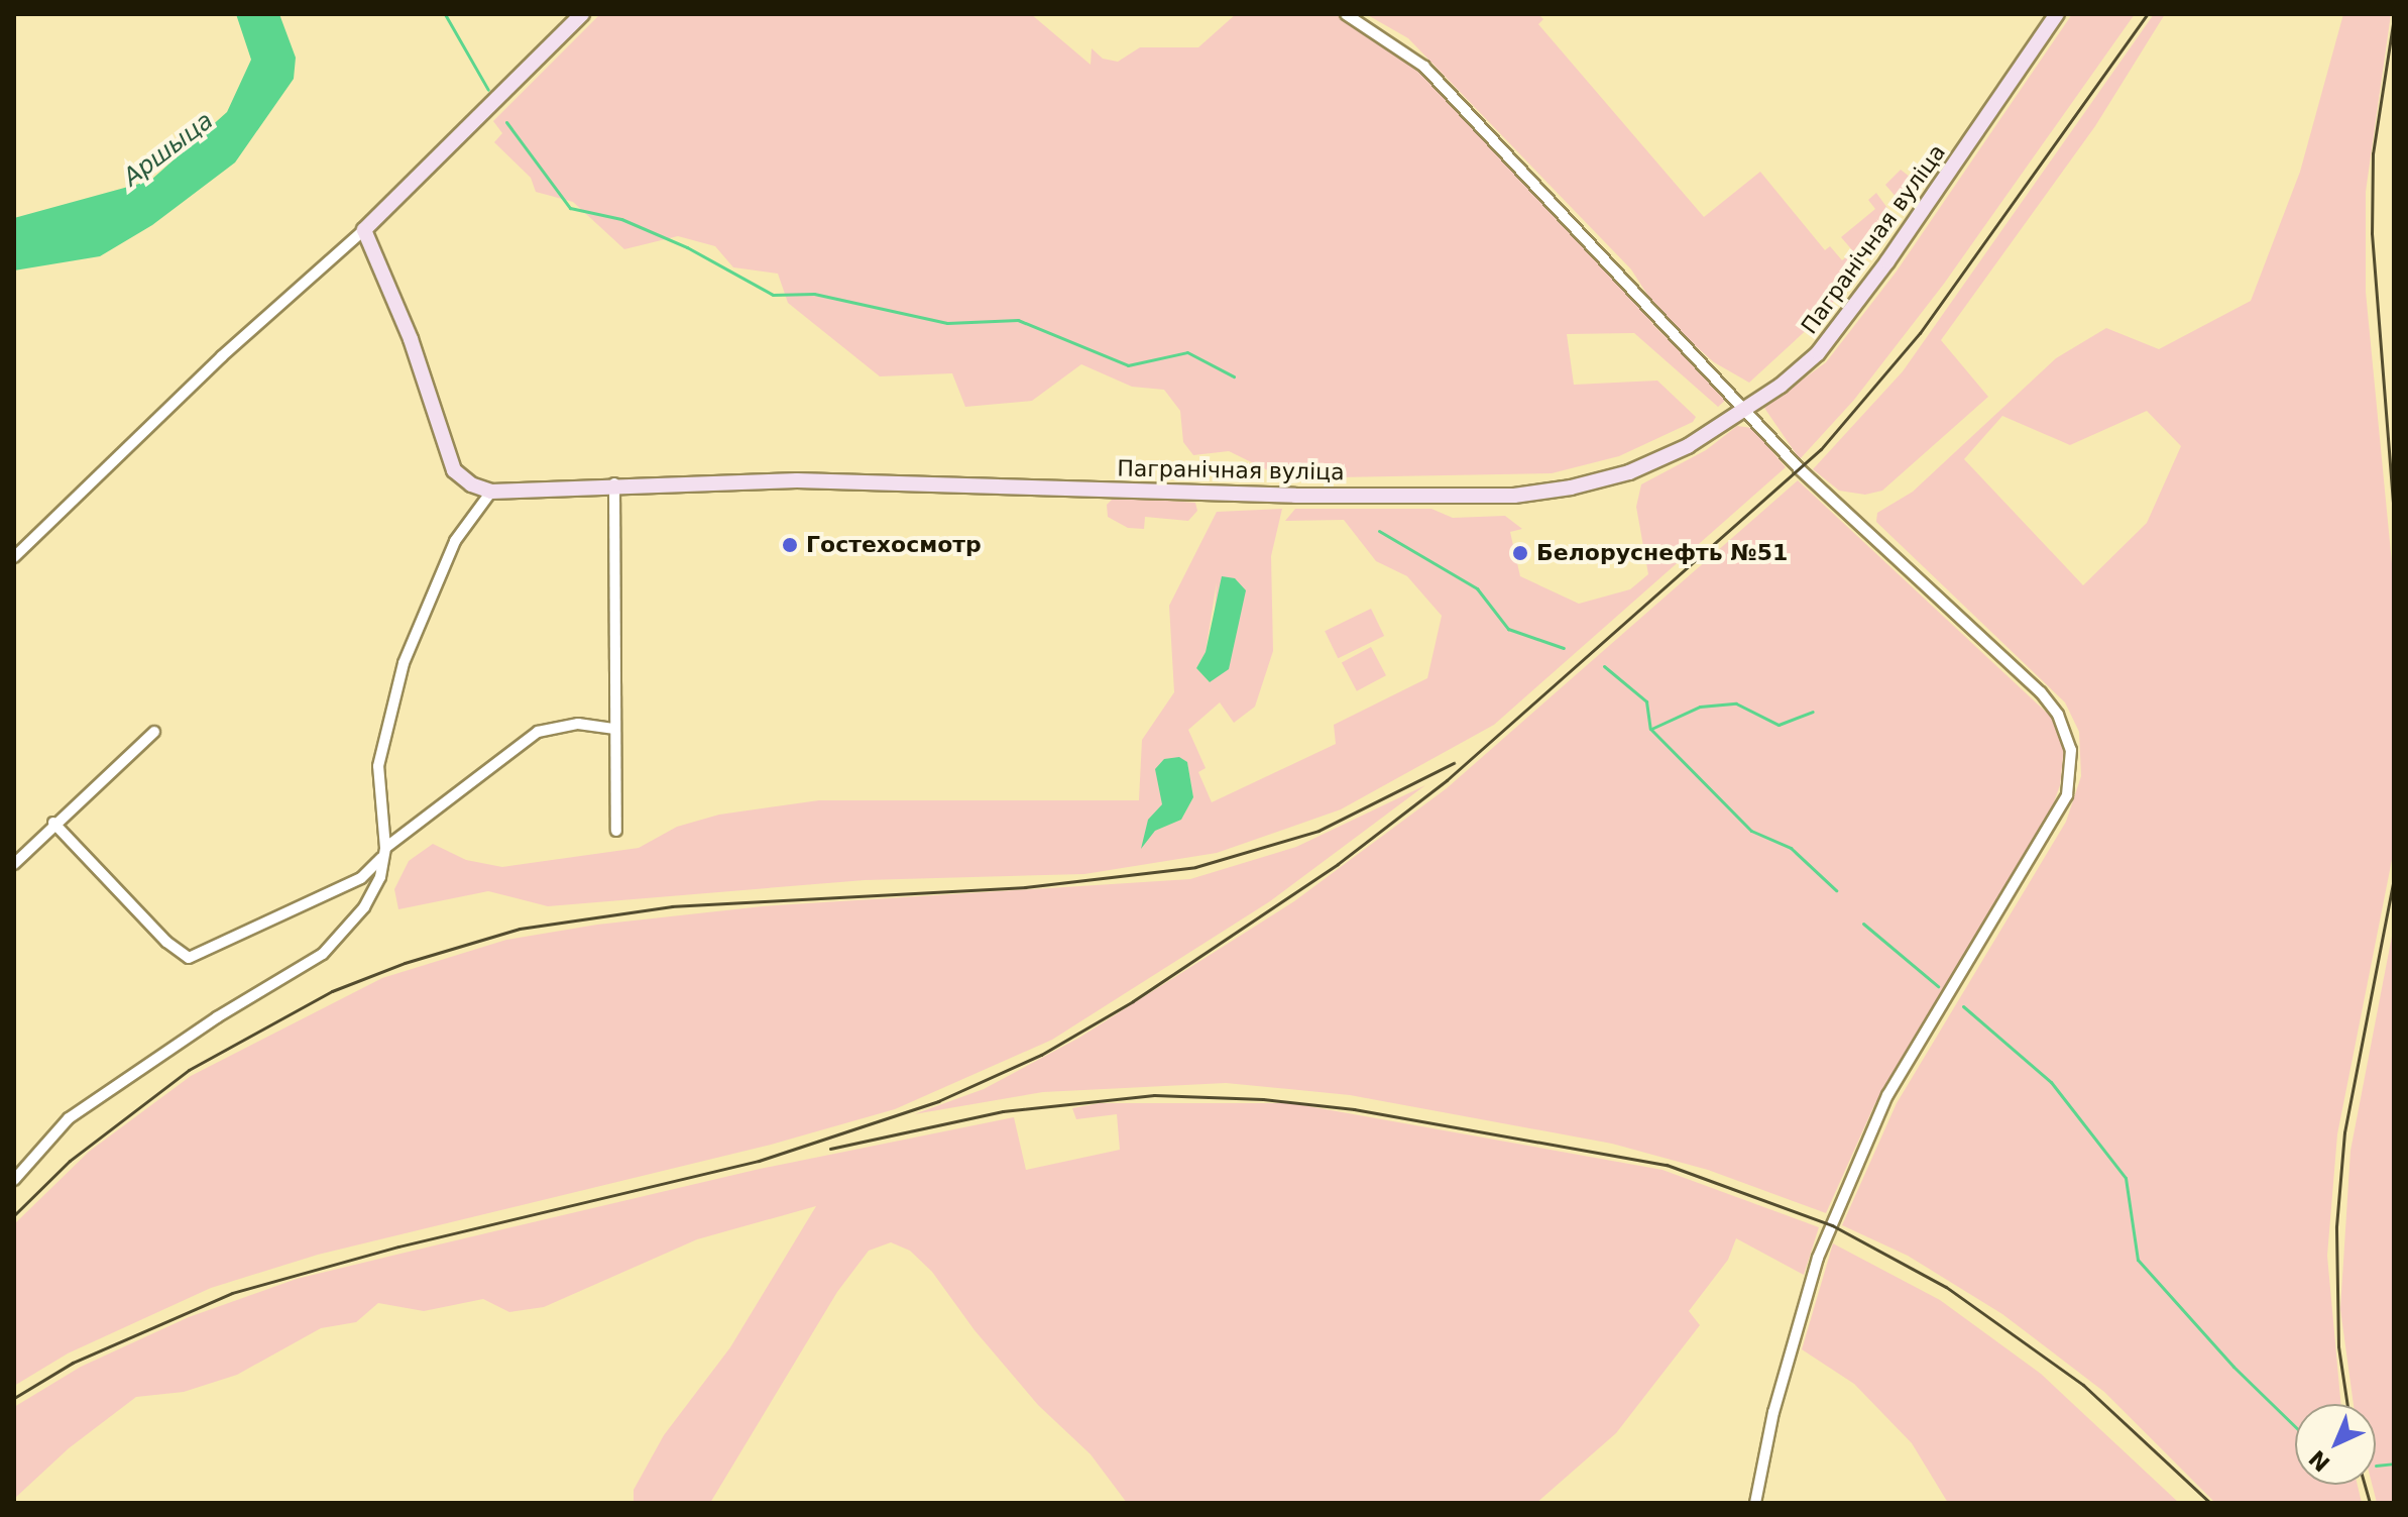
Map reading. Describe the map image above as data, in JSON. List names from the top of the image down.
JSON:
{
  "streets": {
    "street": ["Пагранічная вуліца"]
  },
  "water": ["Аршыца"],
  "places": ["Гостехосмотр", "Белоруснефть №51"],
  "north": "bottom left"
}
